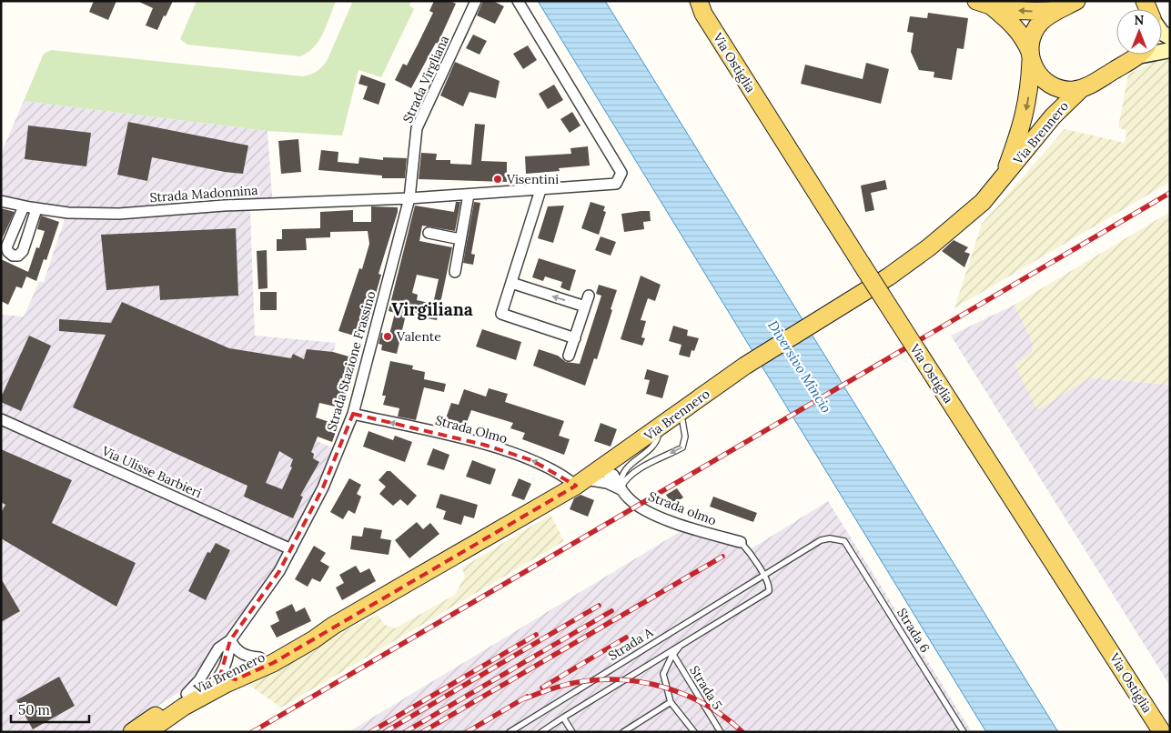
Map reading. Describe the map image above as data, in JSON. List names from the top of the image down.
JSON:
{
  "streets": {
    "main road": ["Via Ostiglia", "Via Brennero"],
    "street": [
      "Strada Virgliana",
      "Strada Madonnina",
      "Strada Stazione Frassino",
      "Strada Olmo",
      "Via Ulisse Barbieri",
      "Strada olmo"
    ],
    "lane": ["Strada 6", "Strada A", "Strada 5"]
  },
  "crossings": [
    ["Strada Virgliana", "Strada Madonnina"],
    ["Strada Virgliana", "Strada Stazione Frassino"],
    ["Via Brennero", "Strada Stazione Frassino"],
    ["Via Brennero", "Strada Olmo"],
    ["Via Brennero", "Strada olmo"],
    ["Strada Madonnina", "Strada Stazione Frassino"],
    ["Strada Stazione Frassino", "Strada Olmo"],
    ["Strada Stazione Frassino", "Via Ulisse Barbieri"],
    ["Strada Olmo", "Strada olmo"],
    ["Strada 6", "Strada A"]
  ],
  "one_way": ["Strada Olmo"],
  "districts": ["Virgiliana"],
  "water": ["Diversivo Mincio"],
  "places": ["Visentini", "Valente"],
  "scale_bar": "50 m",
  "north": "top"
}
